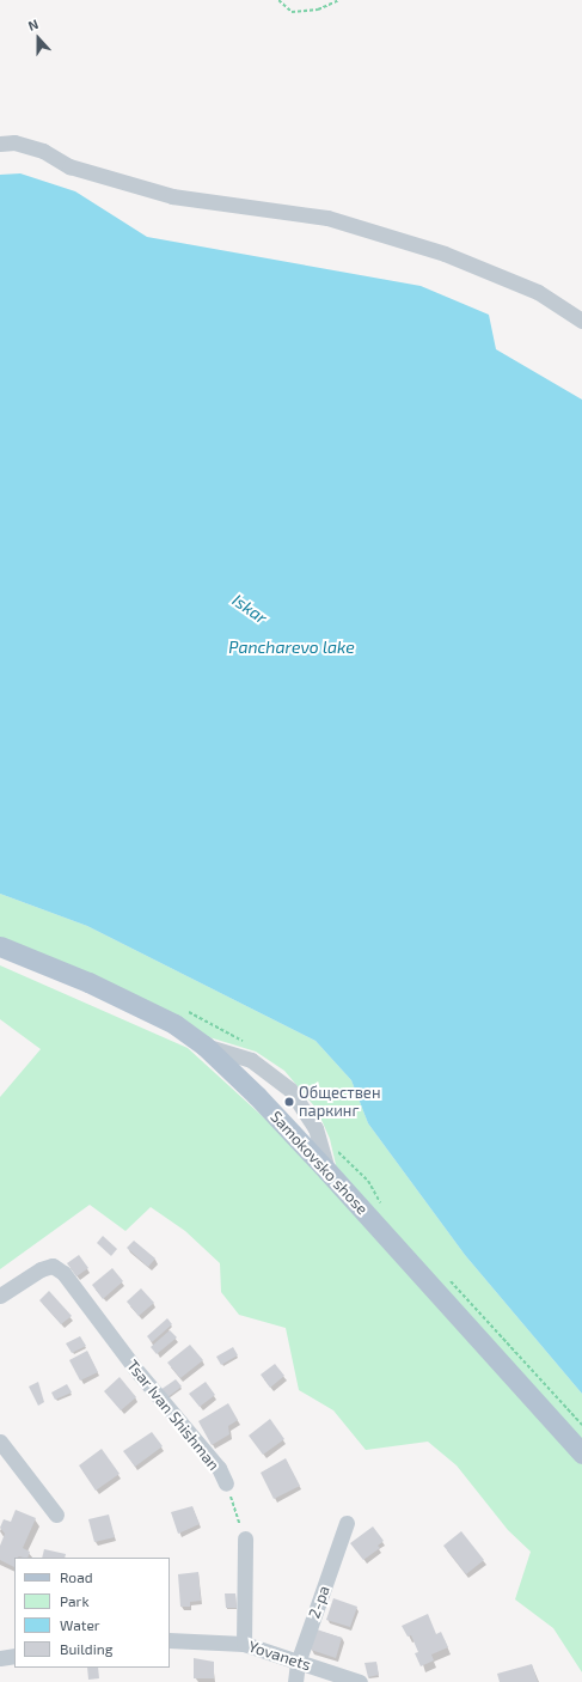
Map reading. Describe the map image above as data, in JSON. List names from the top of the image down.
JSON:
{
  "streets": {
    "main road": ["Samokovsko shose"],
    "street": ["Tsar Ivan Shishman", "2-ра", "Yovanets"]
  },
  "crossings": [
    ["2-ра", "Yovanets"]
  ],
  "water": ["Iskar", "Pancharevo lake"],
  "places": ["Обществен паркинг"],
  "legend": [
    "Road",
    "Park",
    "Water",
    "Building"
  ],
  "north": "top"
}
